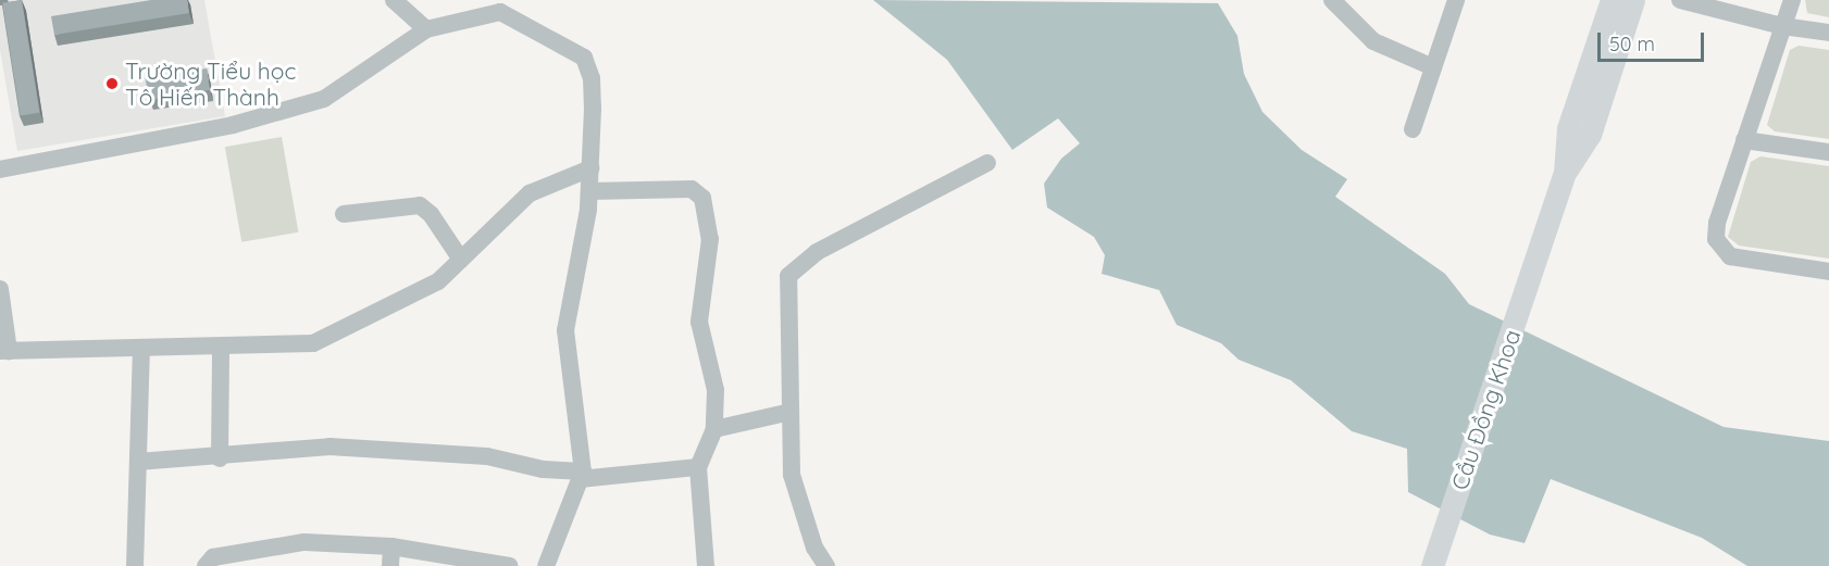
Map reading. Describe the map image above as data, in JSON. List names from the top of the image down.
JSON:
{
  "streets": {
    "main road": ["Cầu Đồng Khoa"]
  },
  "places": ["Trường Tiểu học Tô Hiến Thành"],
  "scale_bar": "50 m"
}
